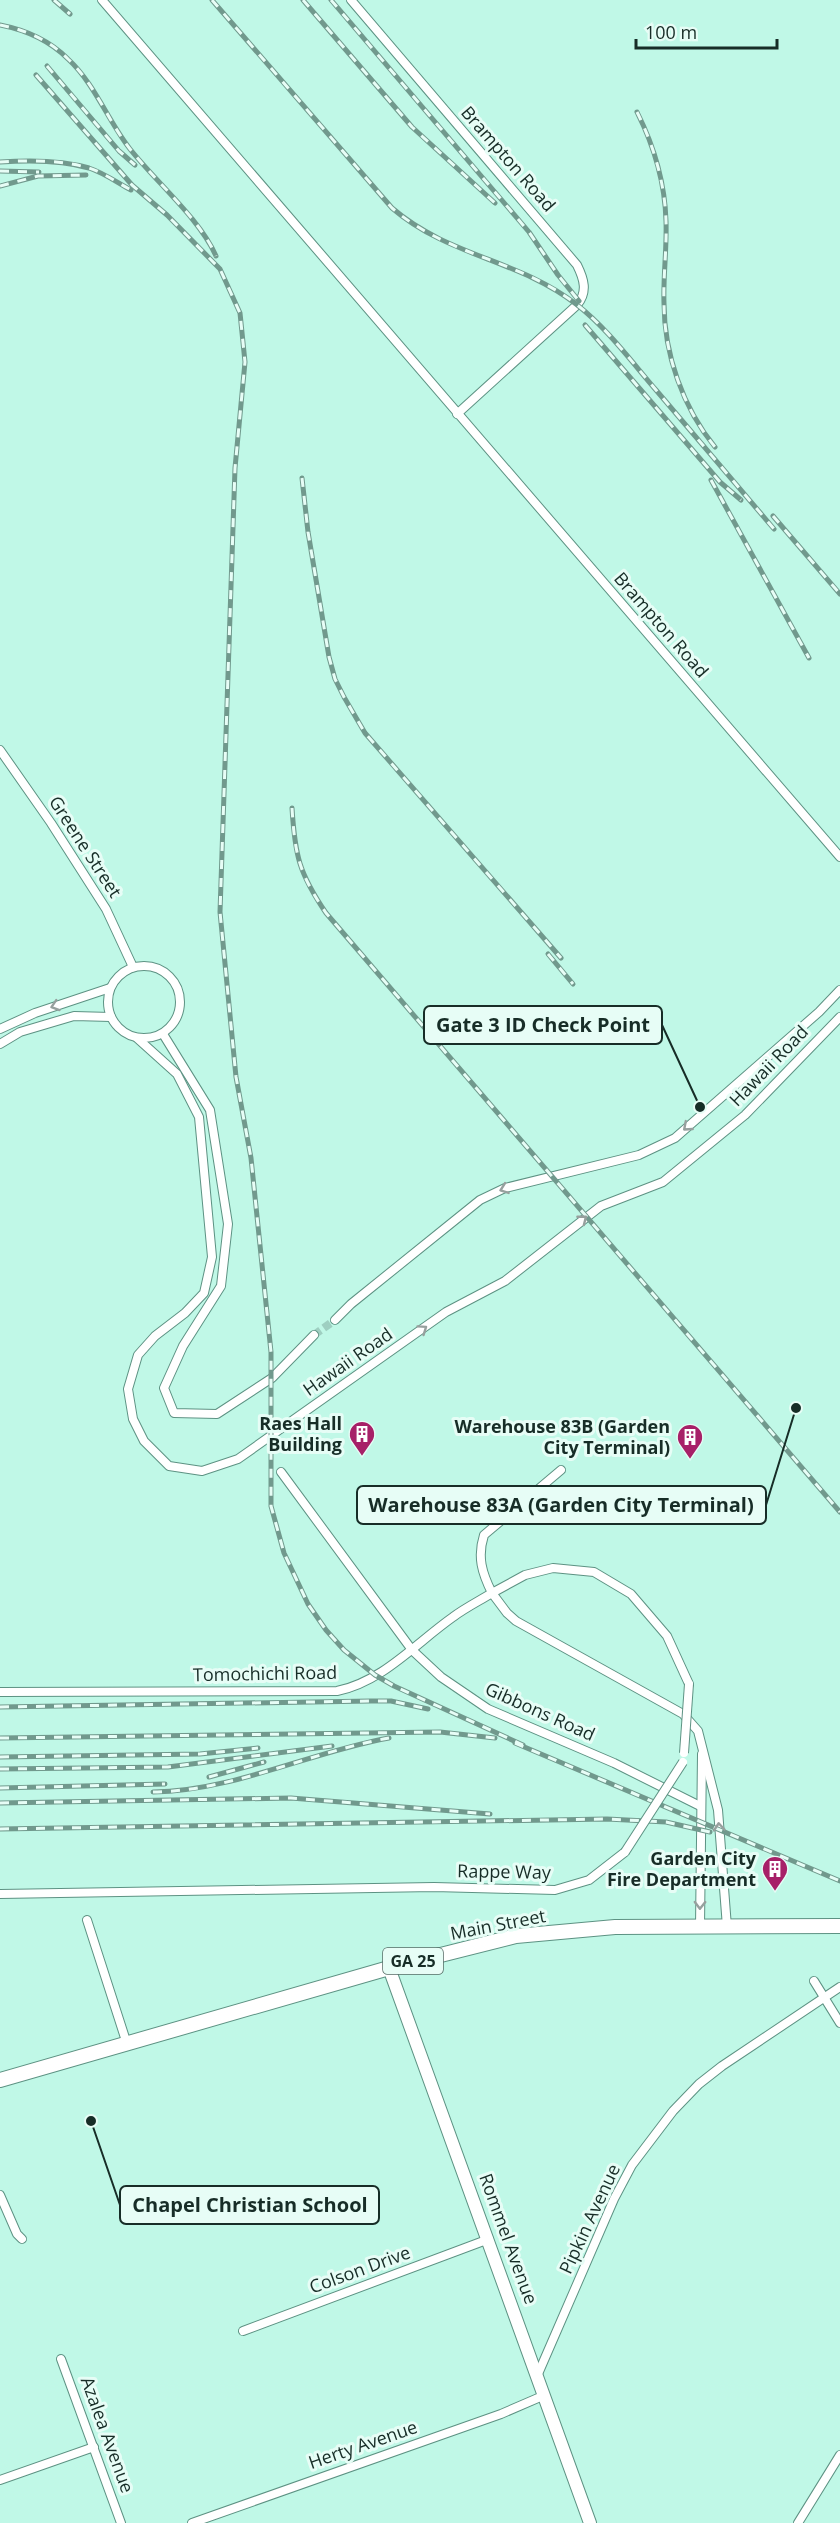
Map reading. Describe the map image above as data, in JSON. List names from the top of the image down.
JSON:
{
  "streets": {
    "main road": ["Main Street", "GA 25"],
    "street": [
      "Brampton Road",
      "Greene Street",
      "Hawaii Road",
      "Tomochichi Road",
      "Gibbons Road",
      "Rappe Way",
      "Pipkin Avenue",
      "Rommel Avenue",
      "Colson Drive",
      "Azalea Avenue",
      "Herty Avenue"
    ]
  },
  "crossings": [
    ["Greene Street", "Hawaii Road"],
    ["Tomochichi Road", "Gibbons Road"],
    ["Tomochichi Road", "Rappe Way"],
    ["Main Street", "Rommel Avenue"],
    ["Pipkin Avenue", "Rommel Avenue"],
    ["Rommel Avenue", "Colson Drive"],
    ["Rommel Avenue", "Herty Avenue"]
  ],
  "places": {
    "other": ["Gate 3 ID Check Point", "Warehouse 83A (Garden City Terminal)", "Chapel Christian School"],
    "building": ["Raes Hall Building", "Warehouse 83B (Garden City Terminal)", "Garden City Fire Department"]
  },
  "scale_bar": "100 m"
}
